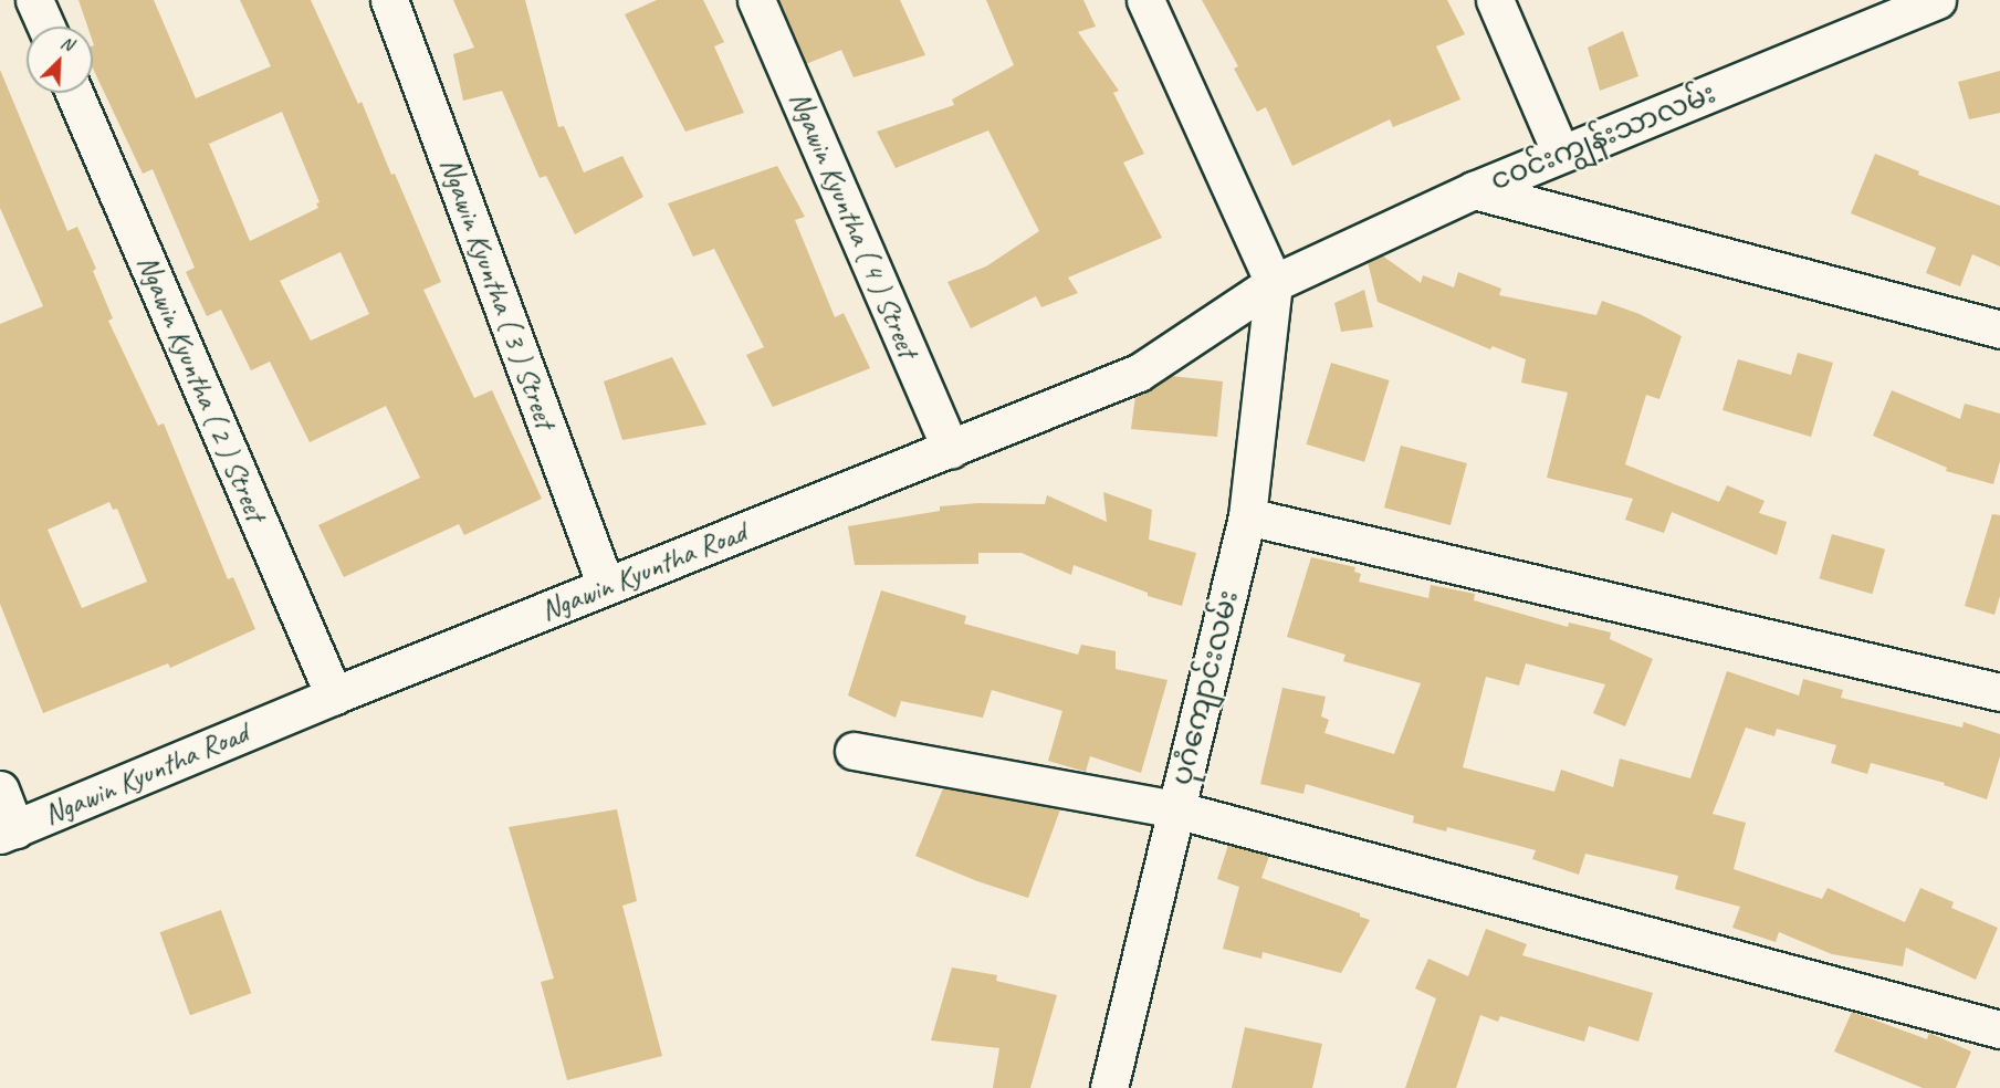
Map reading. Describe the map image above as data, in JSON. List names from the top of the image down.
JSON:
{
  "streets": {
    "street": [
      "ငဝင်းကျွန်းသာလမ်း",
      "Ngawin Kyuntha ( 4 ) Street",
      "Ngawin Kyuntha ( 3 ) Street",
      "Ngawin Kyuntha ( 2 ) Street",
      "Ngawin Kyuntha Road",
      "ပုဂံကျောင်းလမ်း"
    ]
  },
  "crossings": [
    ["ငဝင်းကျွန်းသာလမ်း", "Ngawin Kyuntha Road"],
    ["ငဝင်းကျွန်းသာလမ်း", "ပုဂံကျောင်းလမ်း"],
    ["Ngawin Kyuntha ( 4 ) Street", "Ngawin Kyuntha Road"],
    ["Ngawin Kyuntha ( 3 ) Street", "Ngawin Kyuntha Road"],
    ["Ngawin Kyuntha ( 2 ) Street", "Ngawin Kyuntha Road"],
    ["Ngawin Kyuntha Road", "ပုဂံကျောင်းလမ်း"]
  ],
  "north": "top right"
}
